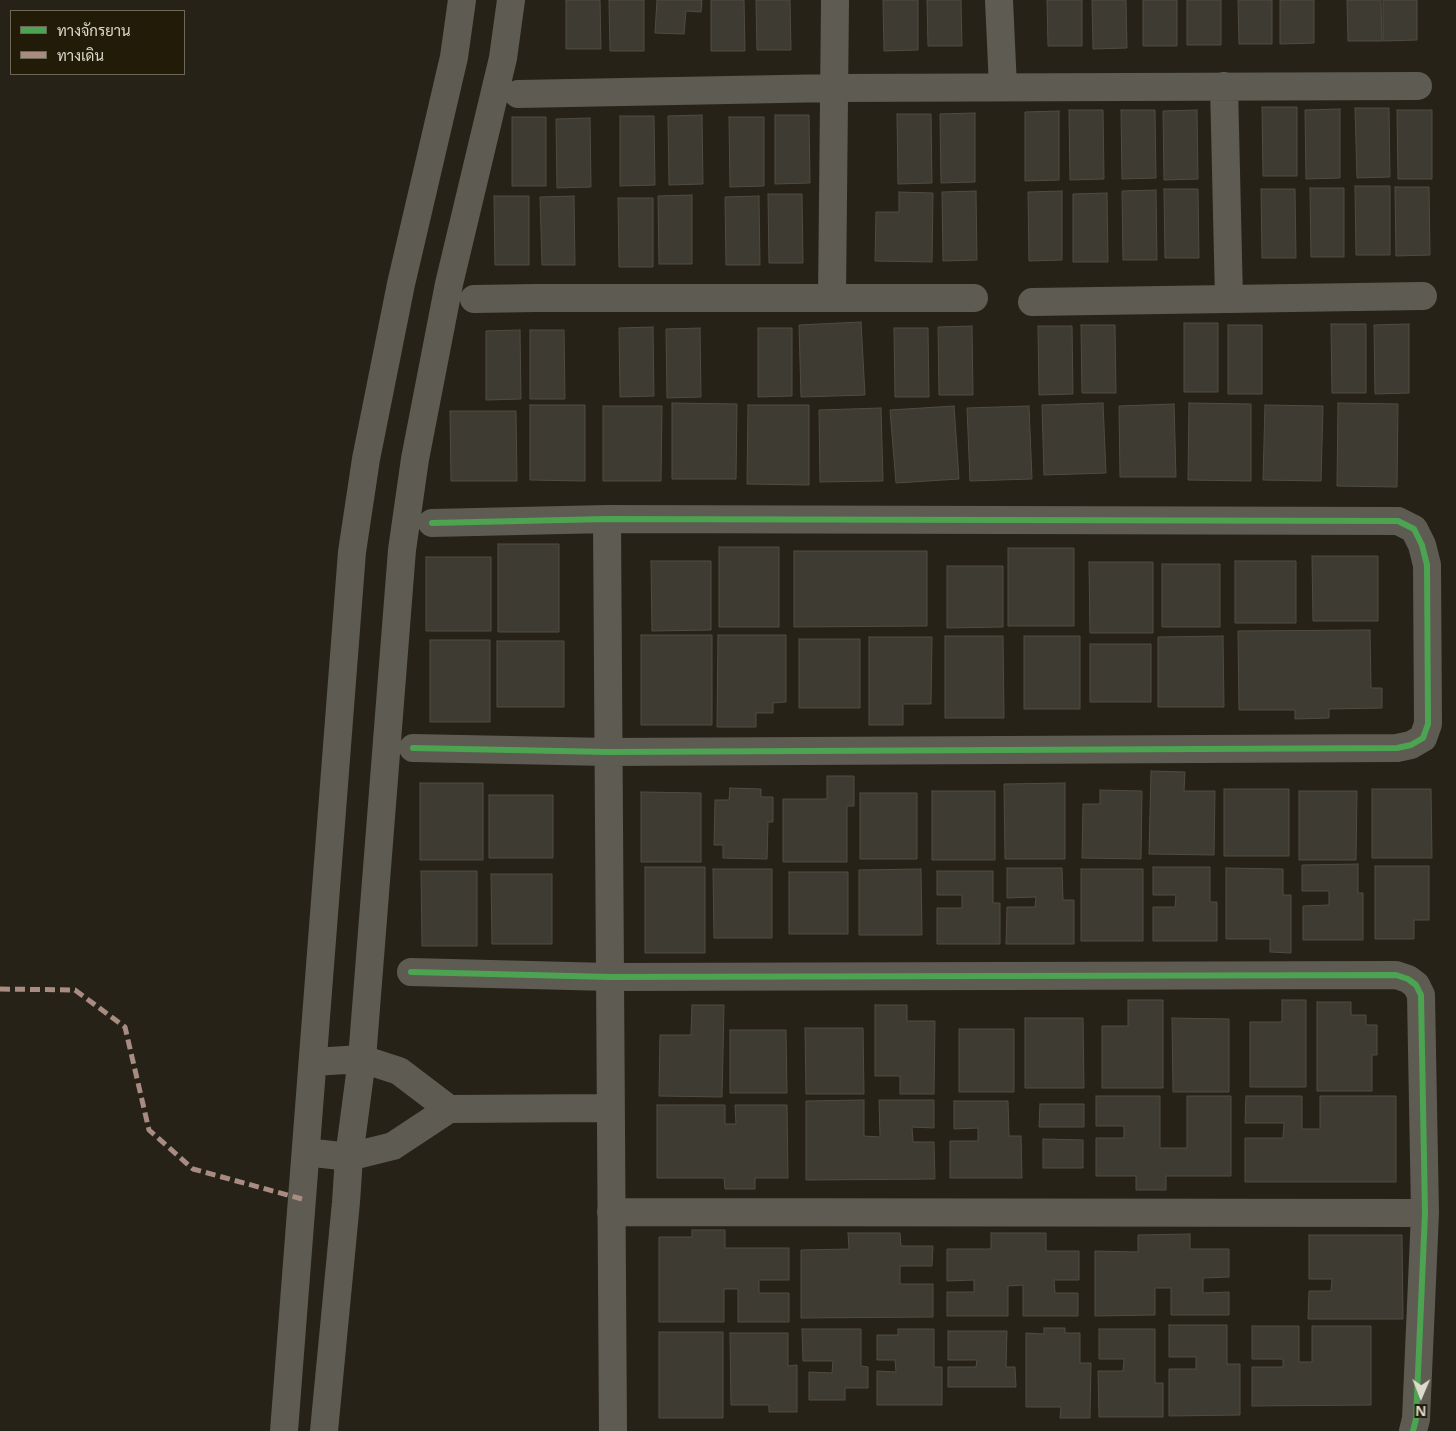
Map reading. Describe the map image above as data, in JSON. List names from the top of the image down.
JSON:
{
  "legend": ["ทางจักรยาน", "ทางเดิน"],
  "north": "bottom"
}
